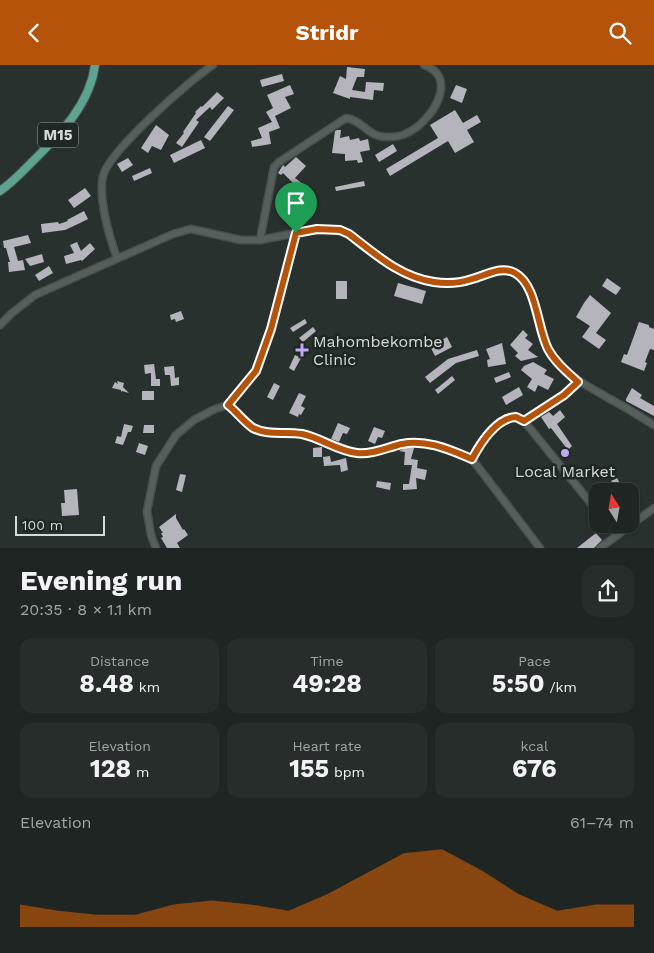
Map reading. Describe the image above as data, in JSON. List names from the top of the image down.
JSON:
{
  "streets": {
    "main road": ["M15"]
  },
  "places": {
    "health": ["Mahombekombe Clinic"],
    "other": ["Local Market"]
  },
  "scale_bar": "100 m",
  "north": "top",
  "page": {
    "header": "Stridr",
    "scale": "100 m",
    "heading": ["Evening run", "20:35 · 8 × 1.1 km"],
    "stats": [
      ["Distance", "8.48 km"],
      ["Time", "49:28"],
      ["Pace", "5:50 /km"],
      ["Elevation", "128 m"],
      ["Heart rate", "155 bpm"],
      ["kcal", "676"]
    ],
    "chart": ["Elevation", "61–74 m"]
  }
}
